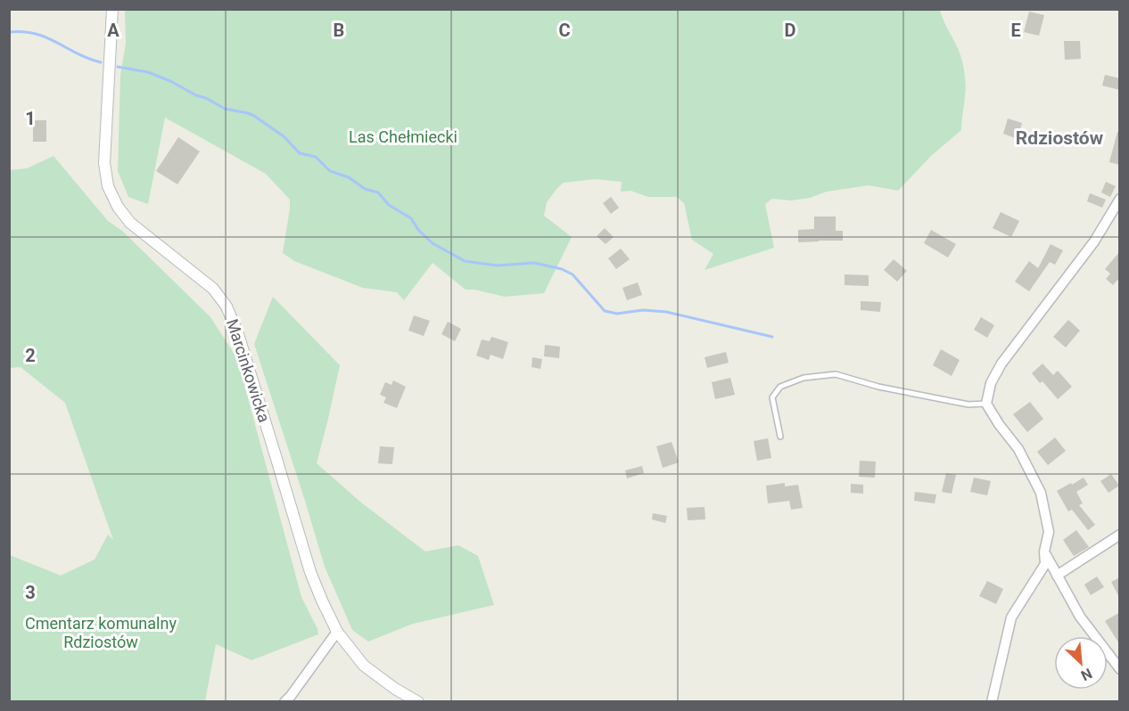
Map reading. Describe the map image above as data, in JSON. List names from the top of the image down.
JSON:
{
  "streets": {
    "street": ["Marcinkowicka"]
  },
  "districts": ["Rdziostów"],
  "parks": ["Las Chełmiecki", "Cmentarz komunalny Rdziostów"],
  "north": "bottom right",
  "grid": {
    "columns": [
      "A",
      "B",
      "C",
      "D",
      "E"
    ],
    "rows": ["1", "2", "3"]
  }
}
